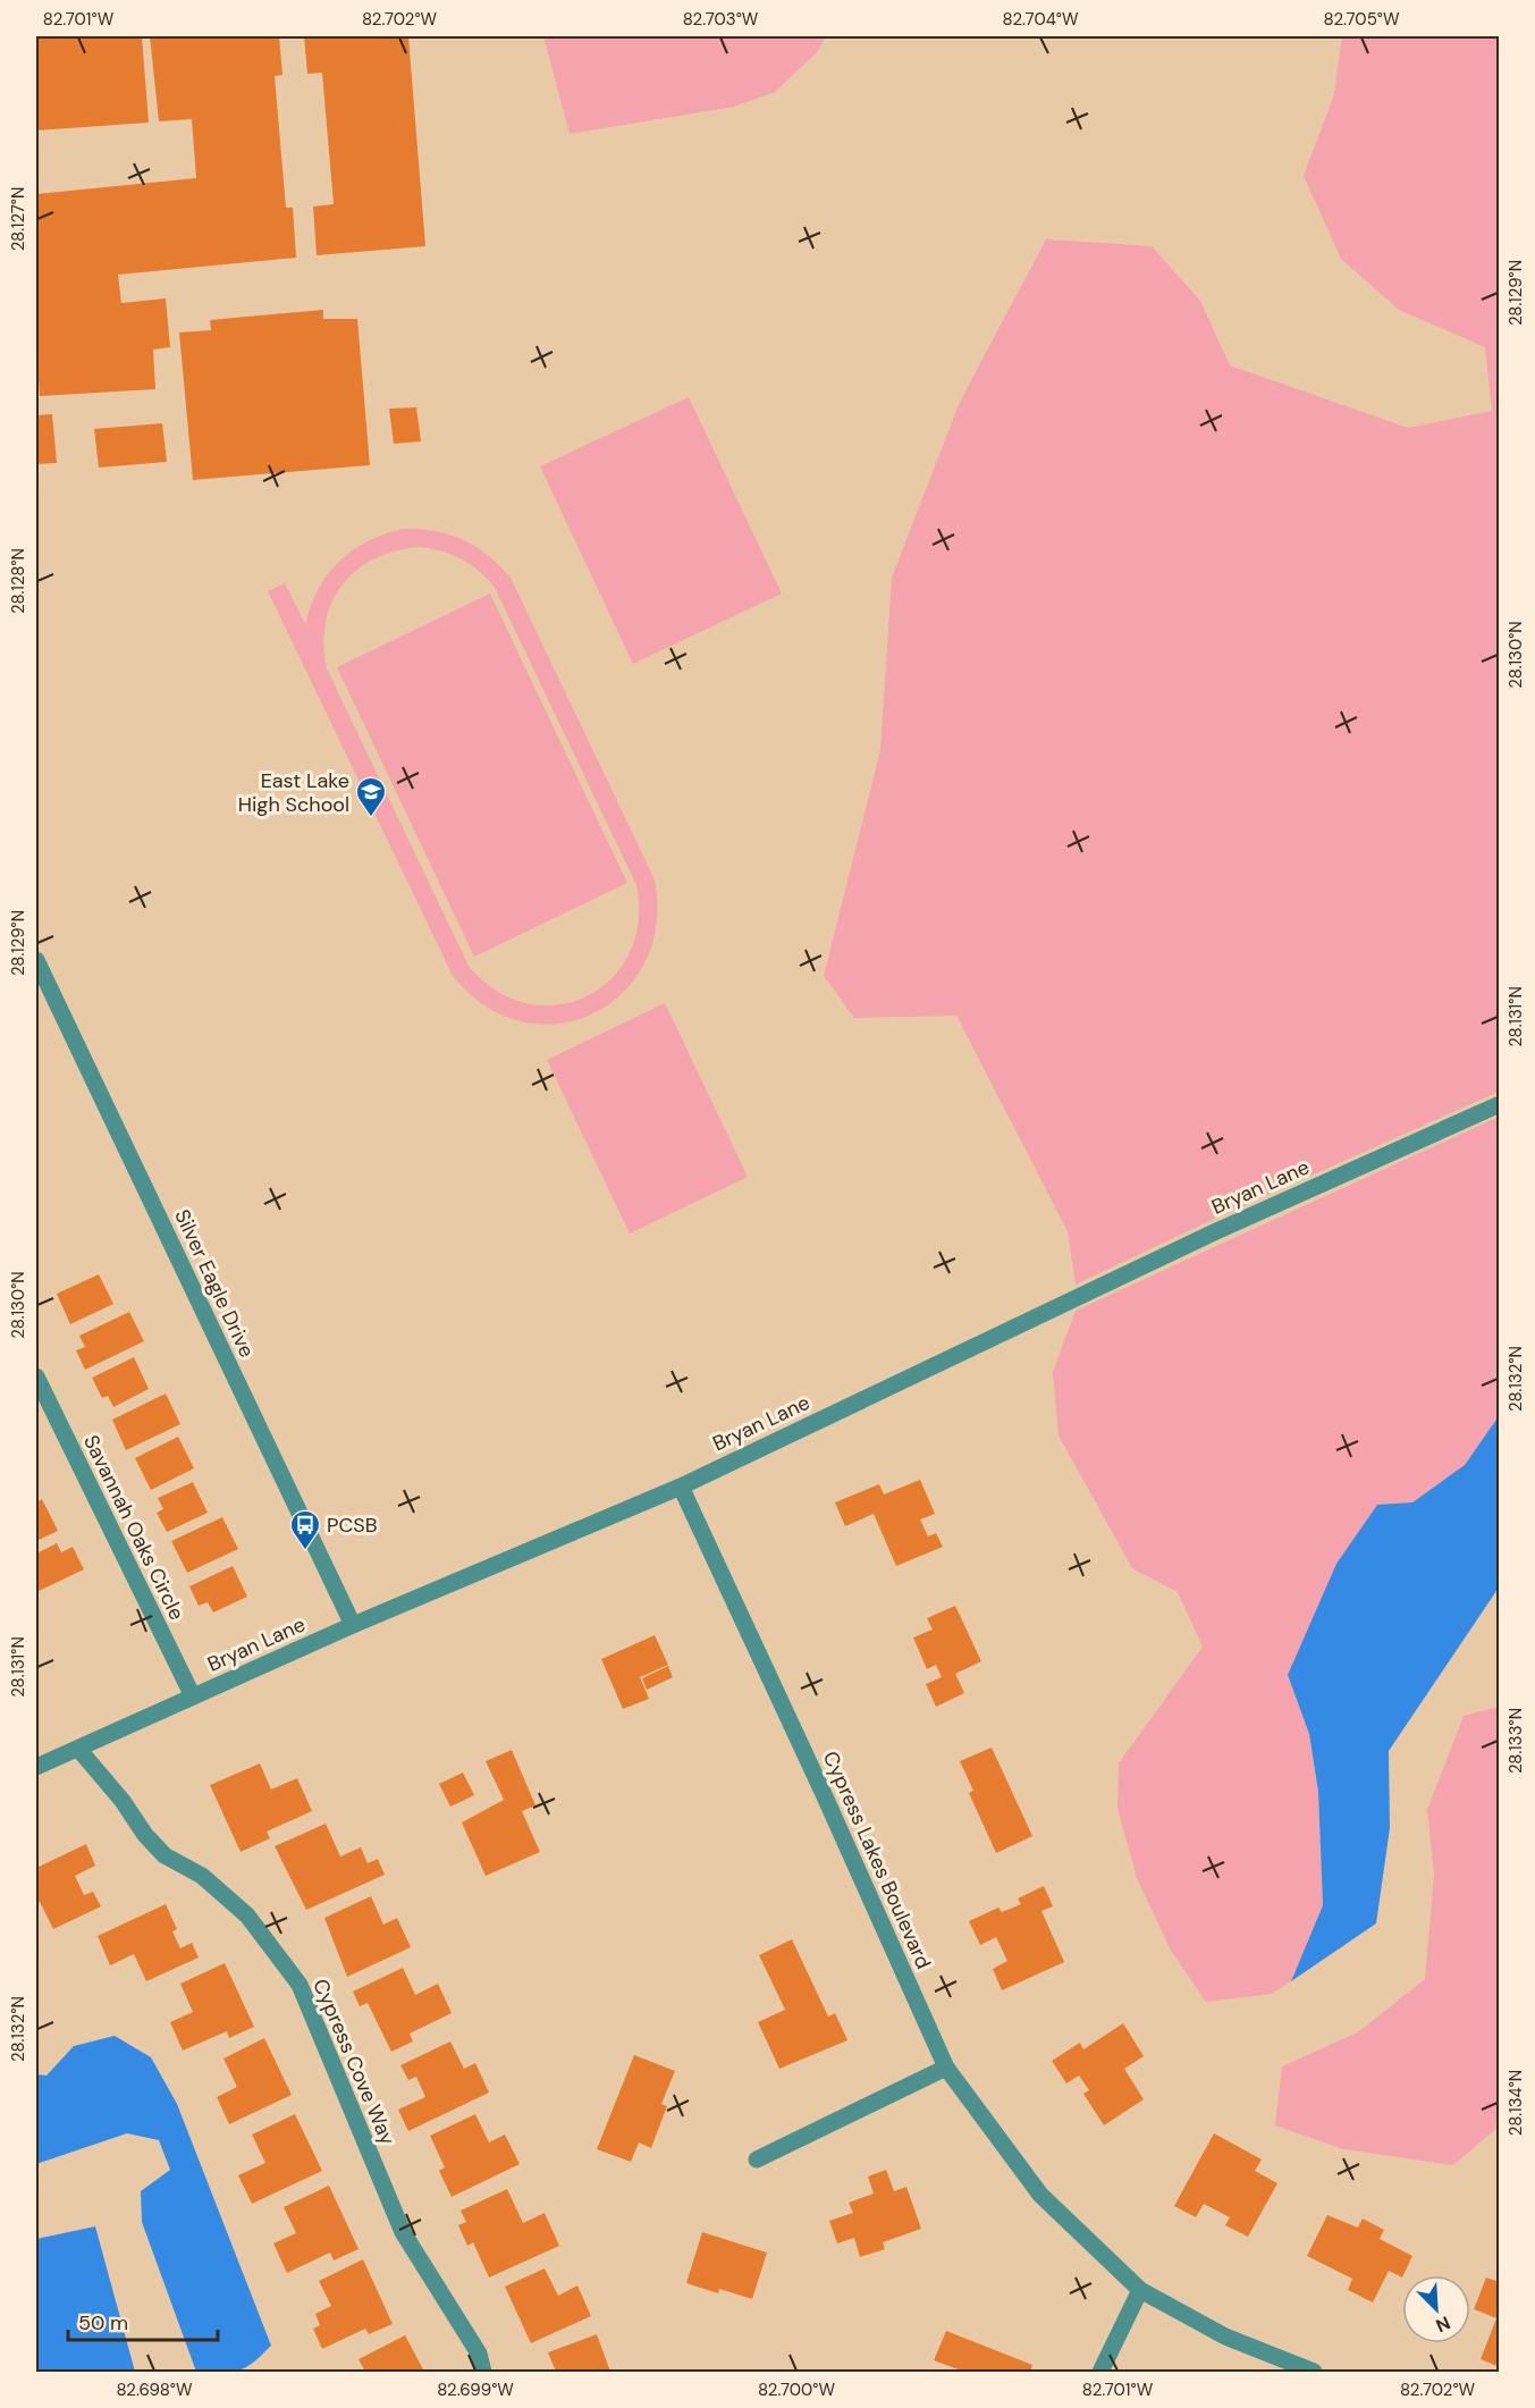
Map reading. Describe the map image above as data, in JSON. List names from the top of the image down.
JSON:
{
  "streets": {
    "street": [
      "Bryan Lane",
      "Silver Eagle Drive",
      "Savannah Oaks Circle",
      "Cypress Lakes Boulevard",
      "Cypress Cove Way"
    ]
  },
  "crossings": [
    ["Bryan Lane", "Silver Eagle Drive"],
    ["Bryan Lane", "Savannah Oaks Circle"],
    ["Bryan Lane", "Cypress Lakes Boulevard"],
    ["Bryan Lane", "Cypress Cove Way"]
  ],
  "places": {
    "school or university": ["East Lake High School"],
    "bus stop": ["PCSB"]
  },
  "scale_bar": "50 m",
  "north": "bottom right",
  "coordinates": [
    "82.701°W",
    "82.702°W",
    "82.703°W",
    "82.704°W",
    "82.705°W",
    "28.127°N",
    "28.129°N",
    "28.128°N",
    "28.130°N",
    "28.131°N",
    "28.132°N",
    "28.133°N",
    "28.134°N",
    "82.698°W",
    "82.699°W",
    "82.700°W"
  ]
}
